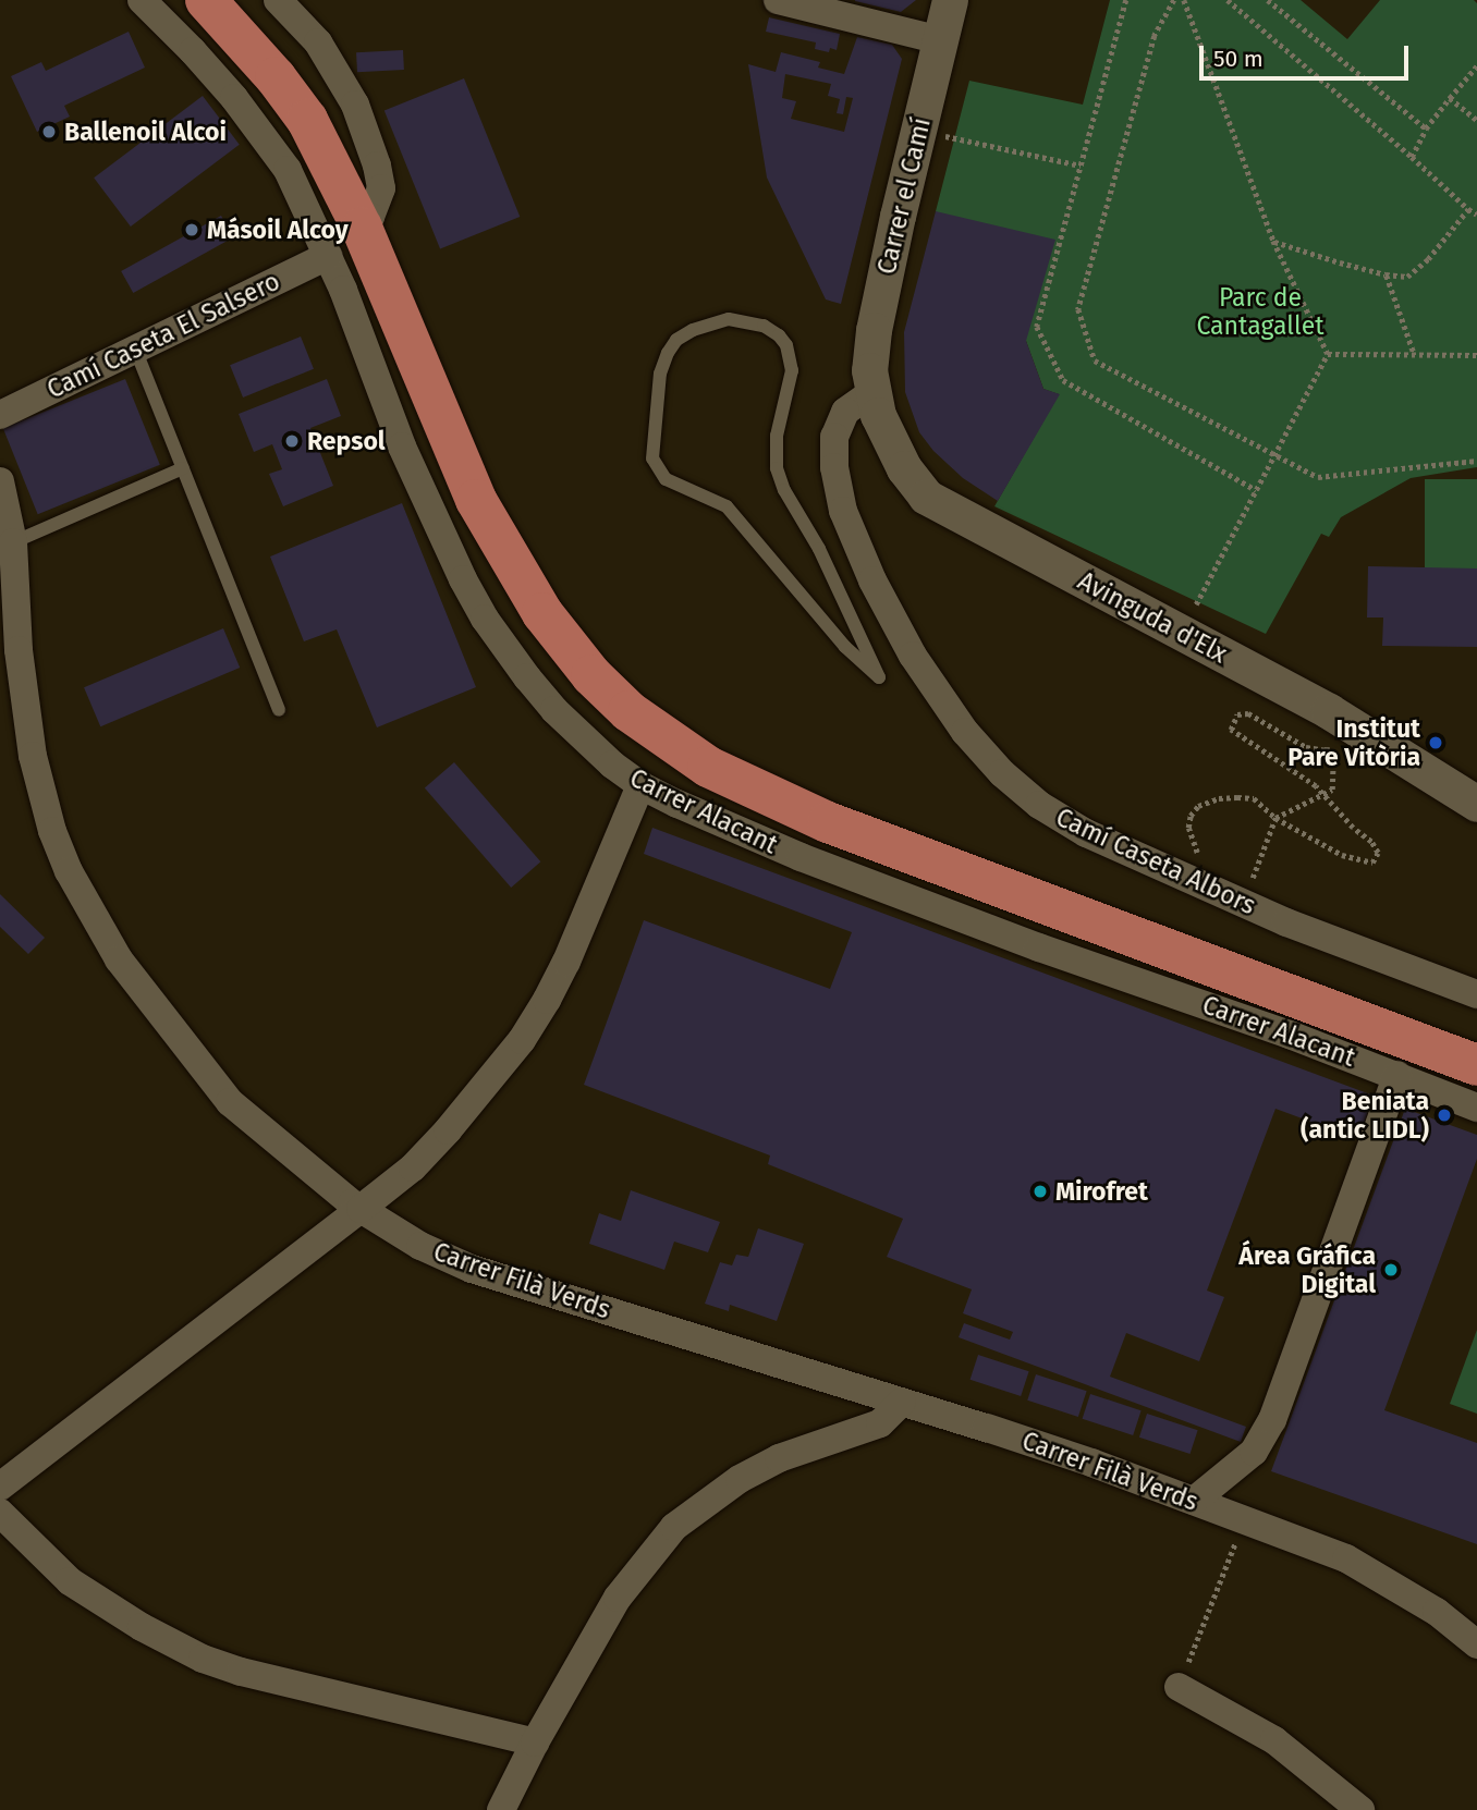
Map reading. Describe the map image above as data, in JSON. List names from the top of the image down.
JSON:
{
  "streets": {
    "main road": ["Carrer Alacant"],
    "street": [
      "Carrer el Camí",
      "Camí Caseta El Salsero",
      "Avinguda d'Elx",
      "Camí Caseta Albors",
      "Carrer Filà Verds"
    ]
  },
  "crossings": [
    ["Carrer el Camí", "Avinguda d'Elx"],
    ["Carrer el Camí", "Camí Caseta Albors"],
    ["Camí Caseta El Salsero", "Carrer Alacant"],
    ["Avinguda d'Elx", "Camí Caseta Albors"]
  ],
  "parks": ["Parc de Cantagallet"],
  "places": [
    "Ballenoil Alcoi",
    "Másoil Alcoy",
    "Repsol",
    "Institut Pare Vitòria",
    "Beniata (antic LIDL)",
    "Mirofret",
    "Área Gráfica Digital"
  ],
  "scale_bar": "50 m"
}
